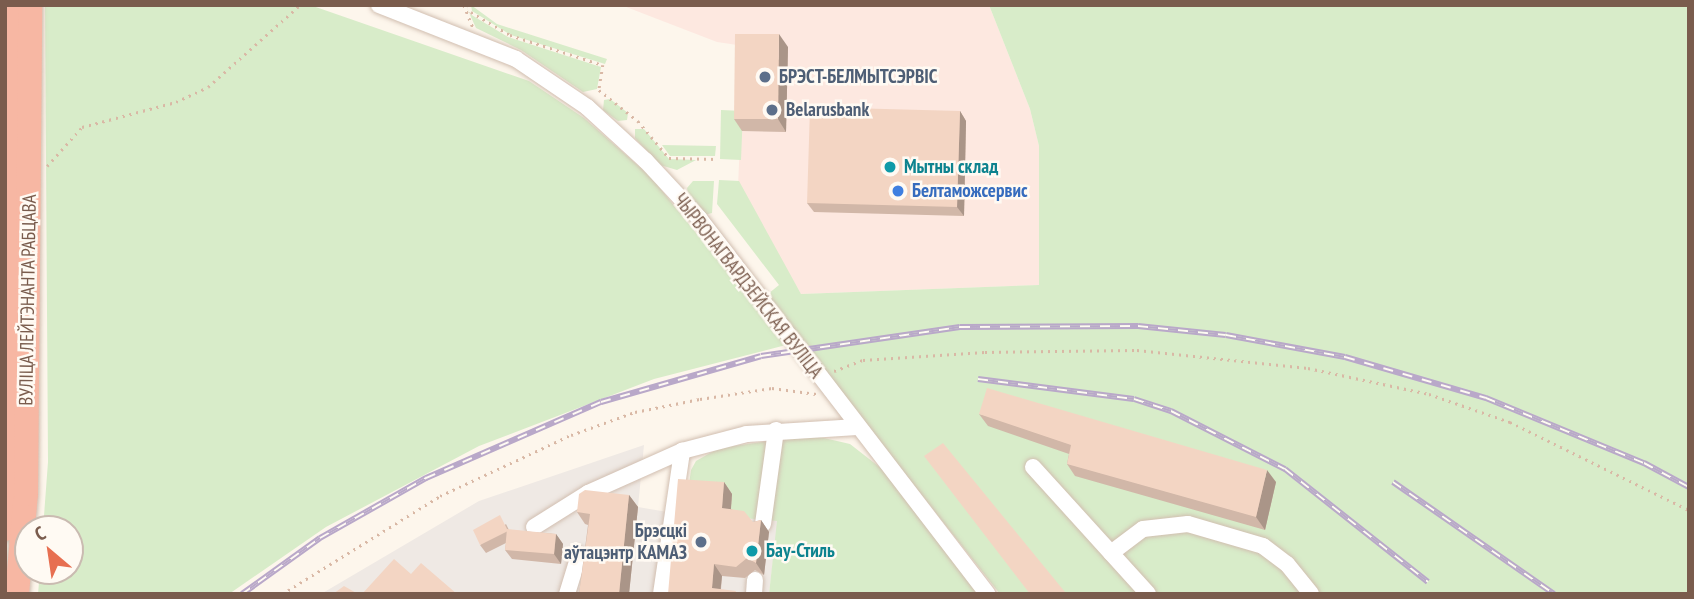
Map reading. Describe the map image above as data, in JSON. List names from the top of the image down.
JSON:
{
  "streets": {
    "highway": ["ВУЛІЦА ЛЕЙТЭНАНТА РАБЦАВА"],
    "street": ["ЧЫРВОНАГВАРДЗЕЙСКАЯ ВУЛІЦА"]
  },
  "places": [
    "БРЭСТ-БЕЛМЫТСЭРВІС",
    "Belarusbank",
    "Мытны склад",
    "Белтаможсервис",
    "Брэсцкі аўтацэнтр КАМАЗ",
    "Бау-Стиль"
  ],
  "north": "top left"
}
